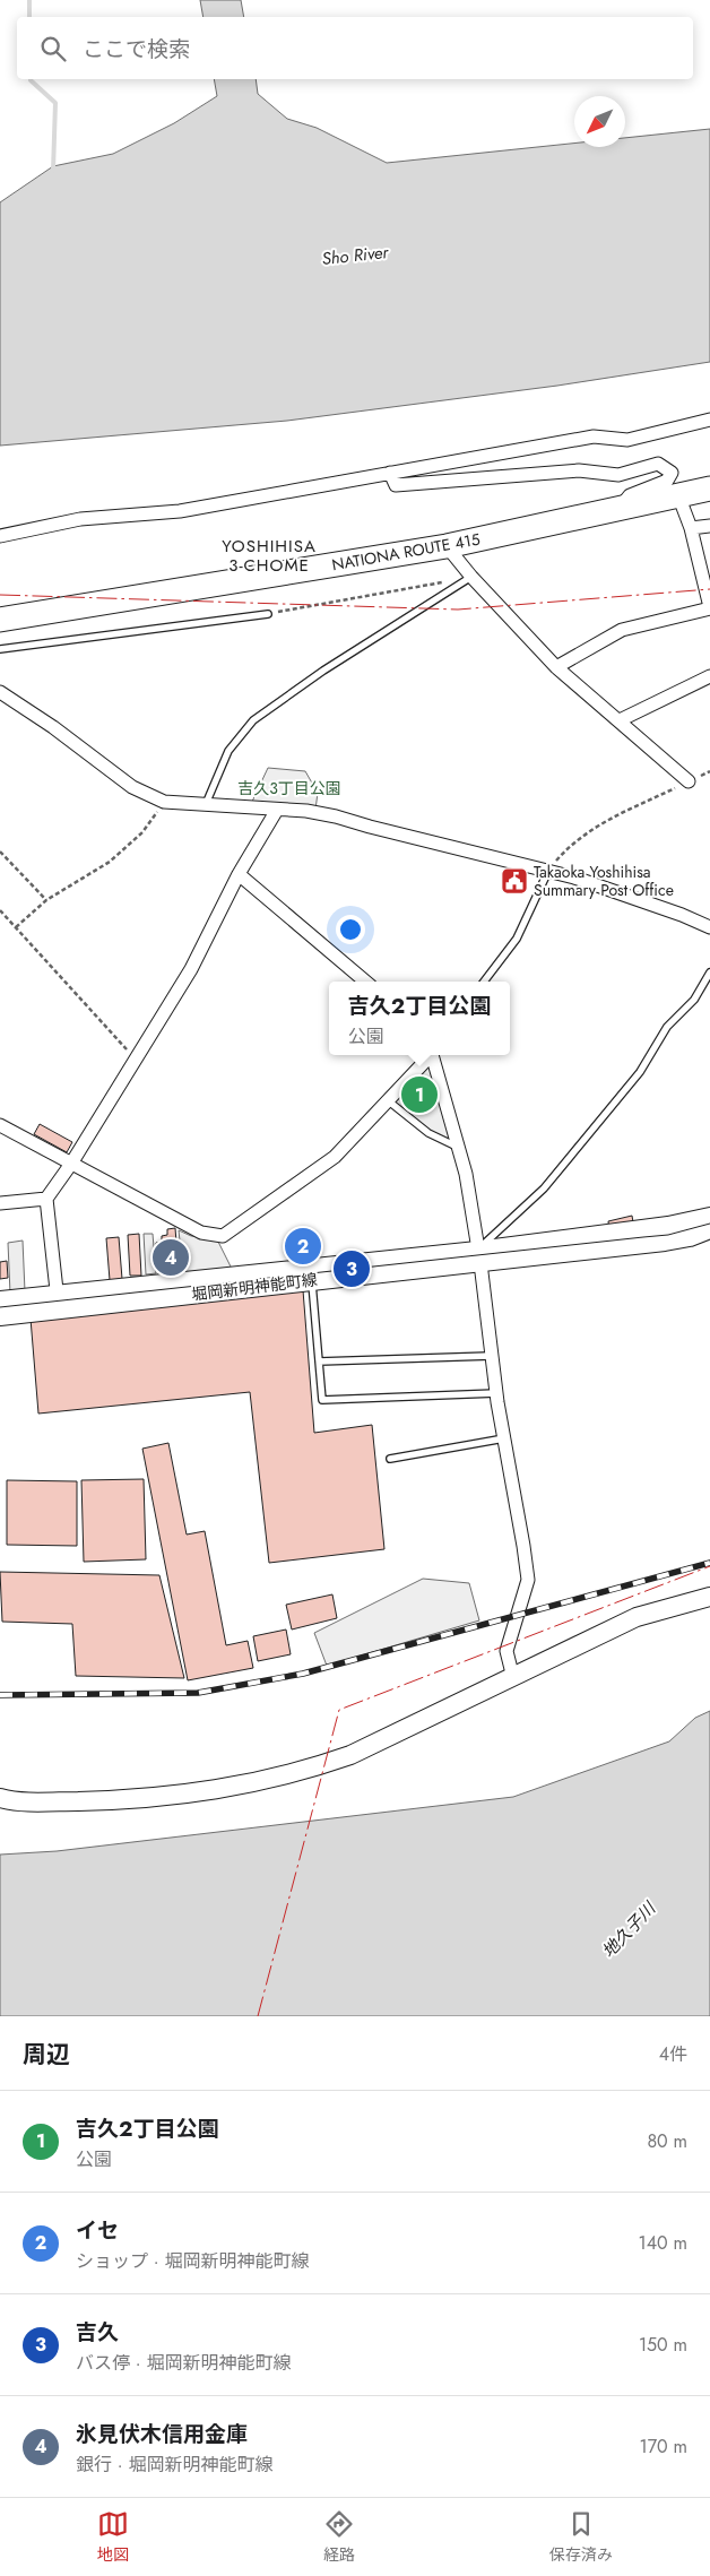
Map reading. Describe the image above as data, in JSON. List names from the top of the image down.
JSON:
{
  "streets": {
    "highway": ["NATIONA ROUTE 415"],
    "main road": ["堀岡新明神能町線"]
  },
  "districts": ["YOSHIHISA 3-CHOME"],
  "water": ["Sho River", "地久子川"],
  "parks": ["吉久3丁目公園"],
  "places": {
    "public building": ["Takaoka Yoshihisa Summary Post Office"]
  },
  "north": "bottom left",
  "page": {
    "search": "ここで検索",
    "popup": ["吉久2丁目公園", "公園"],
    "pins": [
      "1",
      "2",
      "4",
      "3"
    ],
    "heading": ["周辺", "4件"],
    "list": [
      {
        "mark": "1",
        "name": "吉久2丁目公園",
        "note": "公園",
        "value": "80 m"
      },
      {
        "mark": "2",
        "name": "イセ",
        "note": "ショップ · 堀岡新明神能町線",
        "value": "140 m"
      },
      {
        "mark": "3",
        "name": "吉久",
        "note": "バス停 · 堀岡新明神能町線",
        "value": "150 m"
      },
      {
        "mark": "4",
        "name": "氷見伏木信用金庫",
        "note": "銀行 · 堀岡新明神能町線",
        "value": "170 m"
      }
    ],
    "nav": ["地図", "経路", "保存済み"]
  }
}
